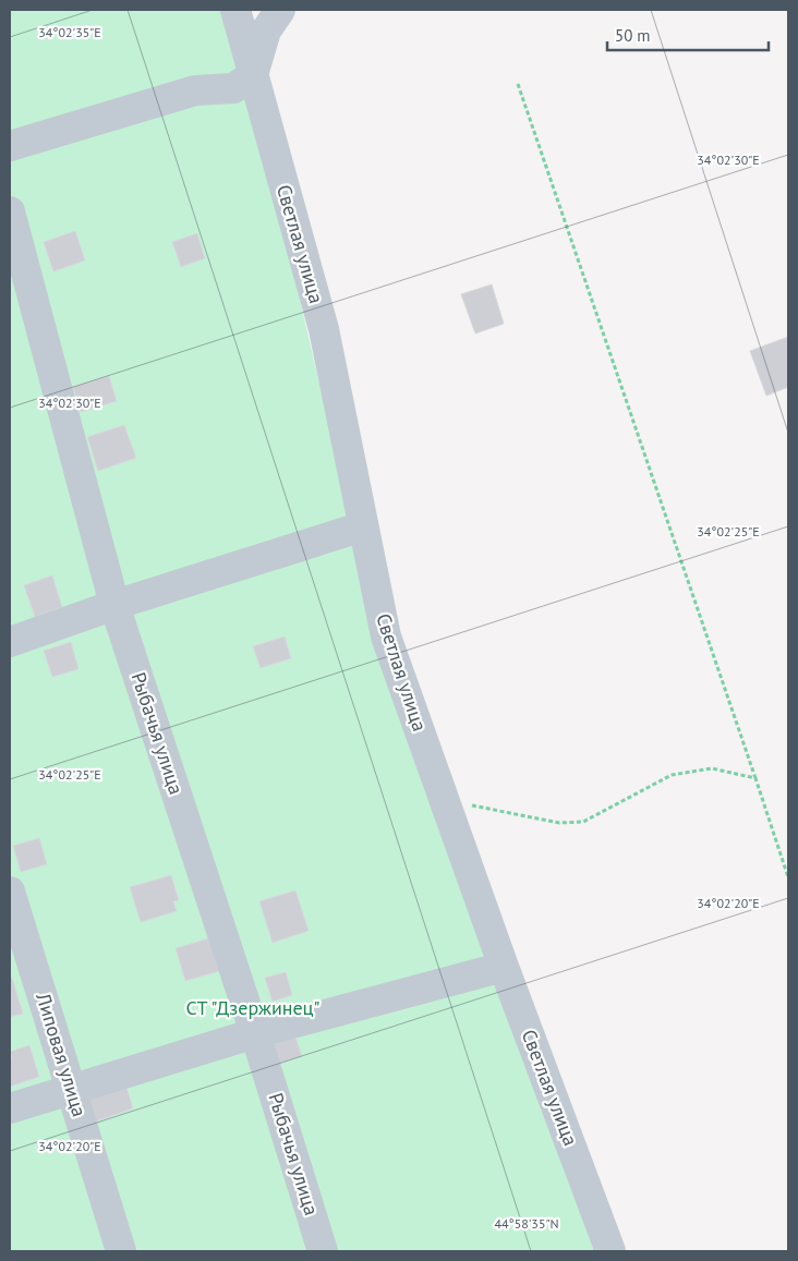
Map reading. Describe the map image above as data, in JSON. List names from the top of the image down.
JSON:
{
  "streets": {
    "street": ["Светлая улица", "Рыбачья улица", "Липовая улица"]
  },
  "parks": ["СТ \"Дзержинец\""],
  "scale_bar": "50 m",
  "coordinates": [
    "34°02'35\"E",
    "34°02'30\"E",
    "34°02'25\"E",
    "34°02'20\"E",
    "44°58'35\"N"
  ]
}
